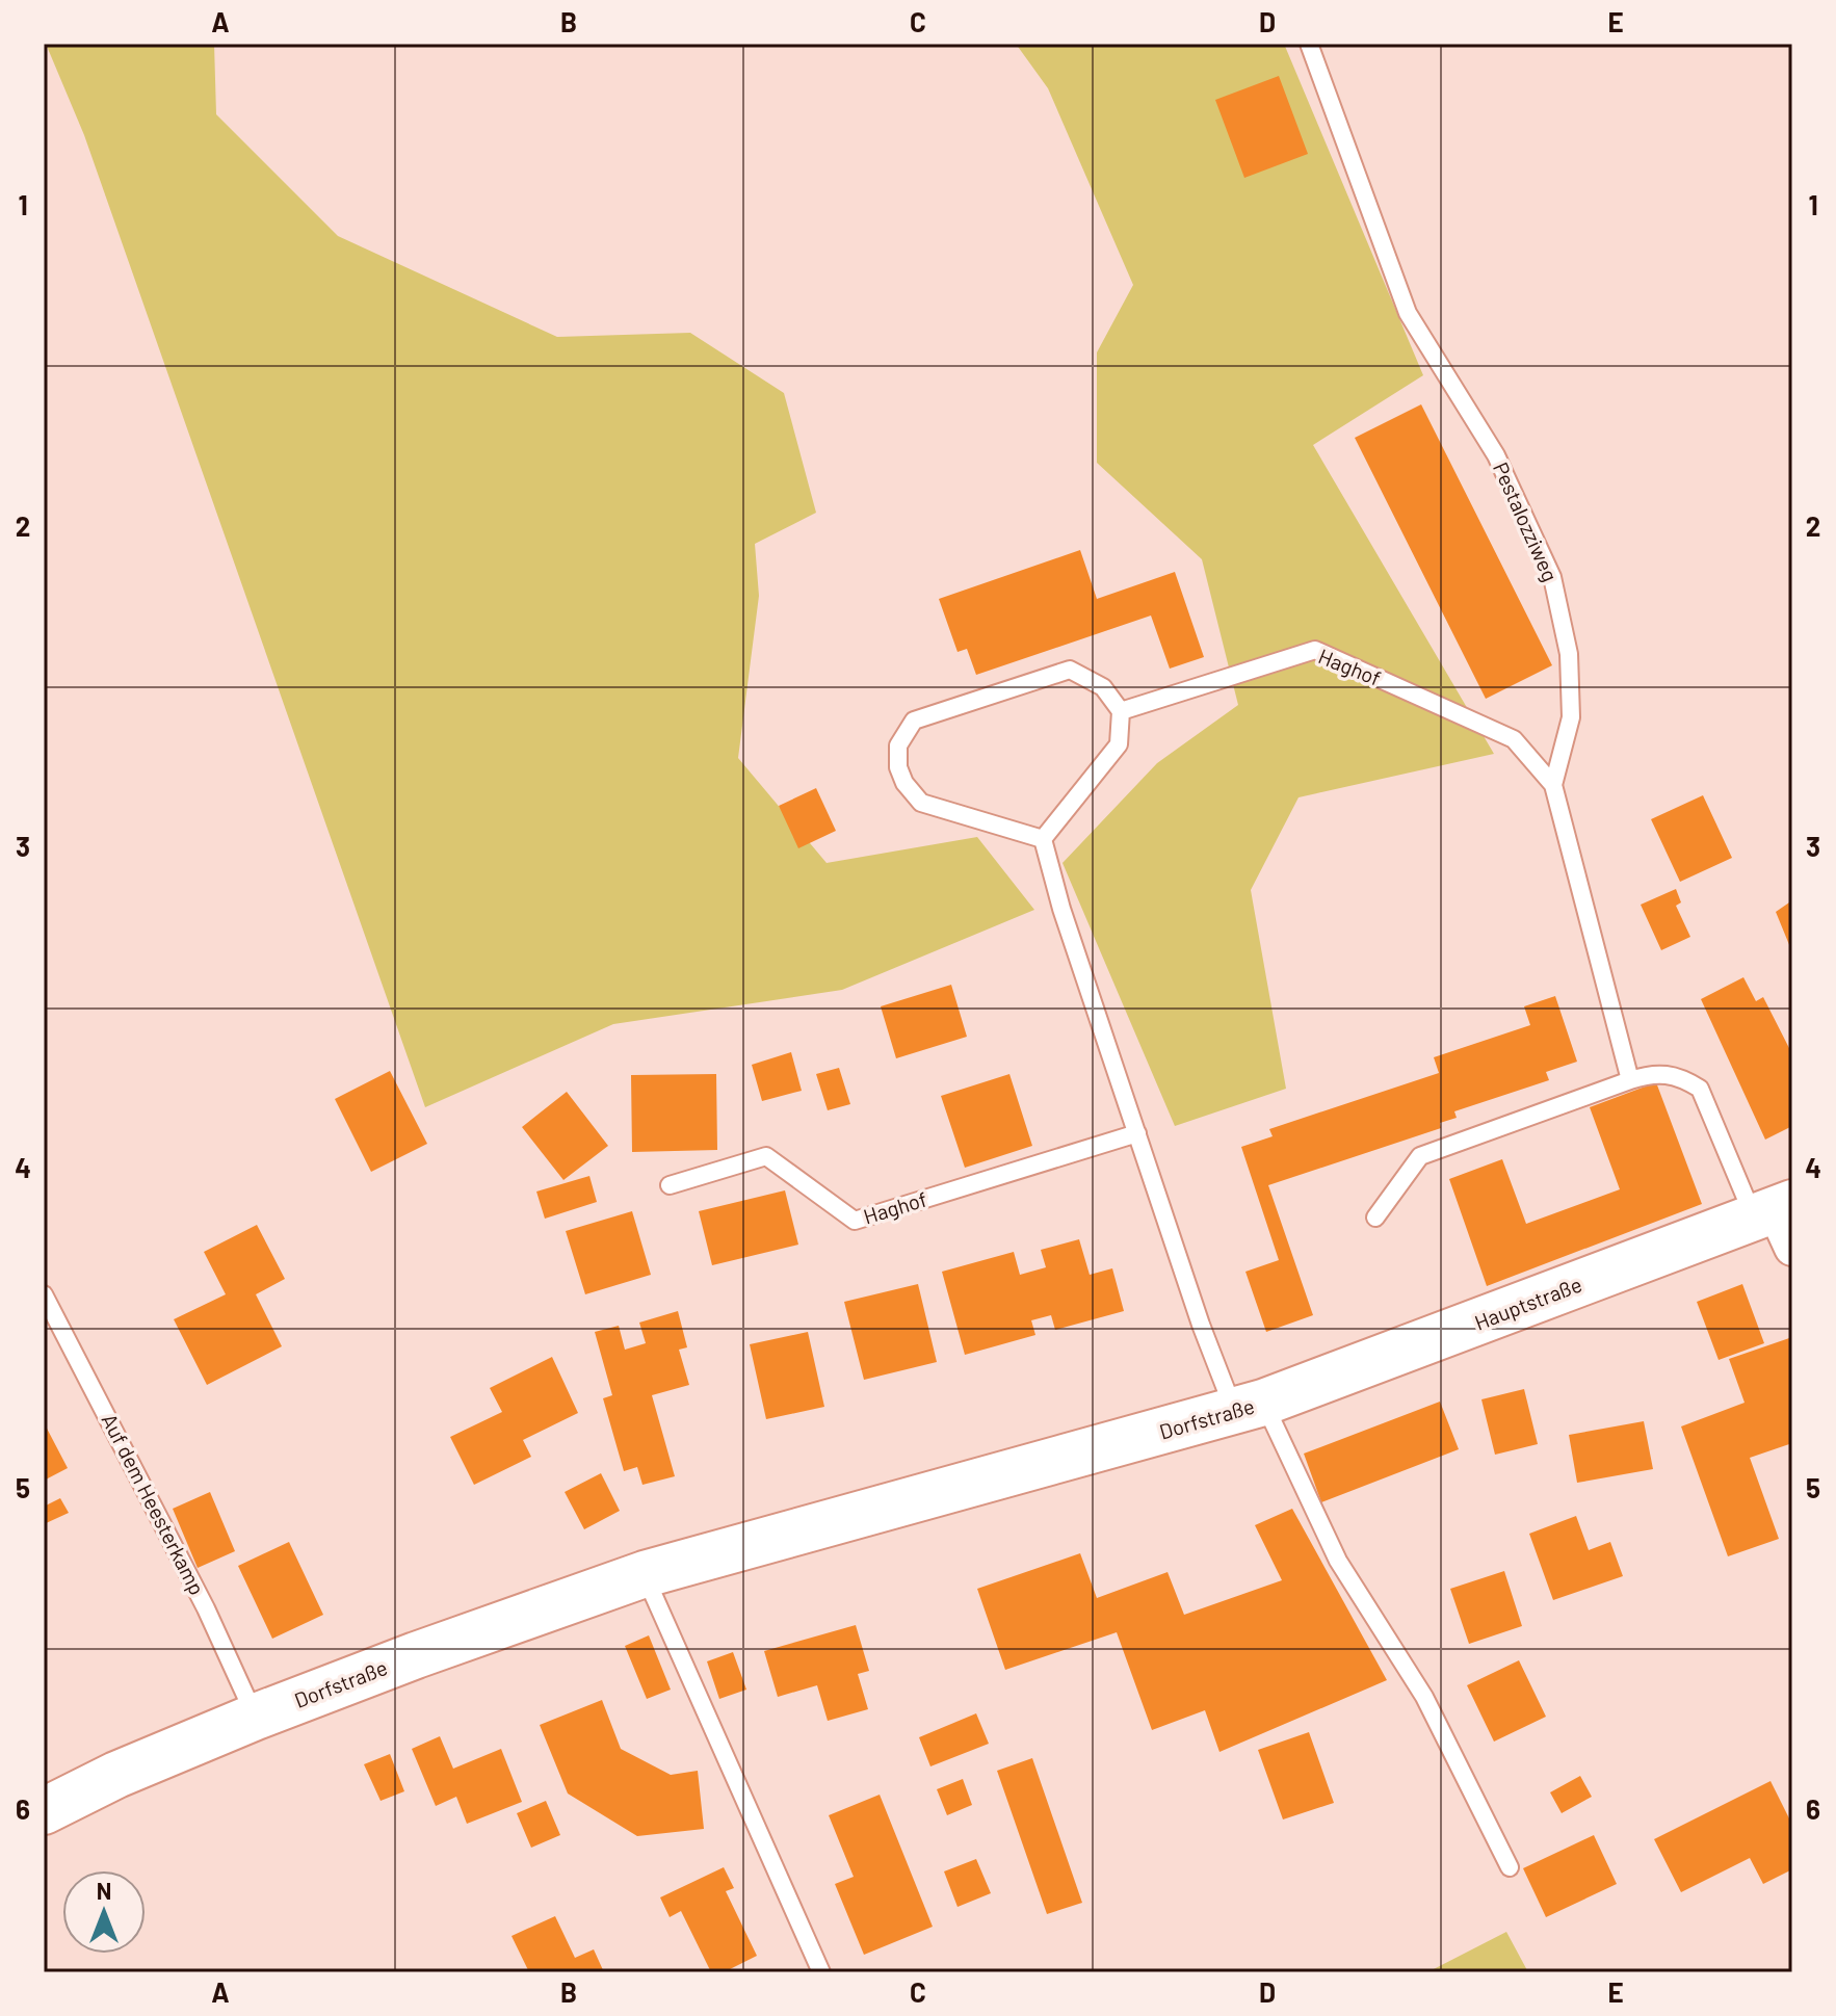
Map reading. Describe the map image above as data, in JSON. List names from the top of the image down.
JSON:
{
  "streets": {
    "main road": ["Hauptstraße", "Dorfstraße"],
    "lane": ["Pestalozziweg", "Haghof", "Auf dem Heesterkamp"]
  },
  "crossings": [
    ["Pestalozziweg", "Haghof"],
    ["Hauptstraße", "Dorfstraße"],
    ["Dorfstraße", "Auf dem Heesterkamp"]
  ],
  "north": "top",
  "grid": {
    "columns": [
      "A",
      "B",
      "C",
      "D",
      "E"
    ],
    "rows": [
      "1",
      "2",
      "3",
      "4",
      "5",
      "6"
    ]
  }
}
